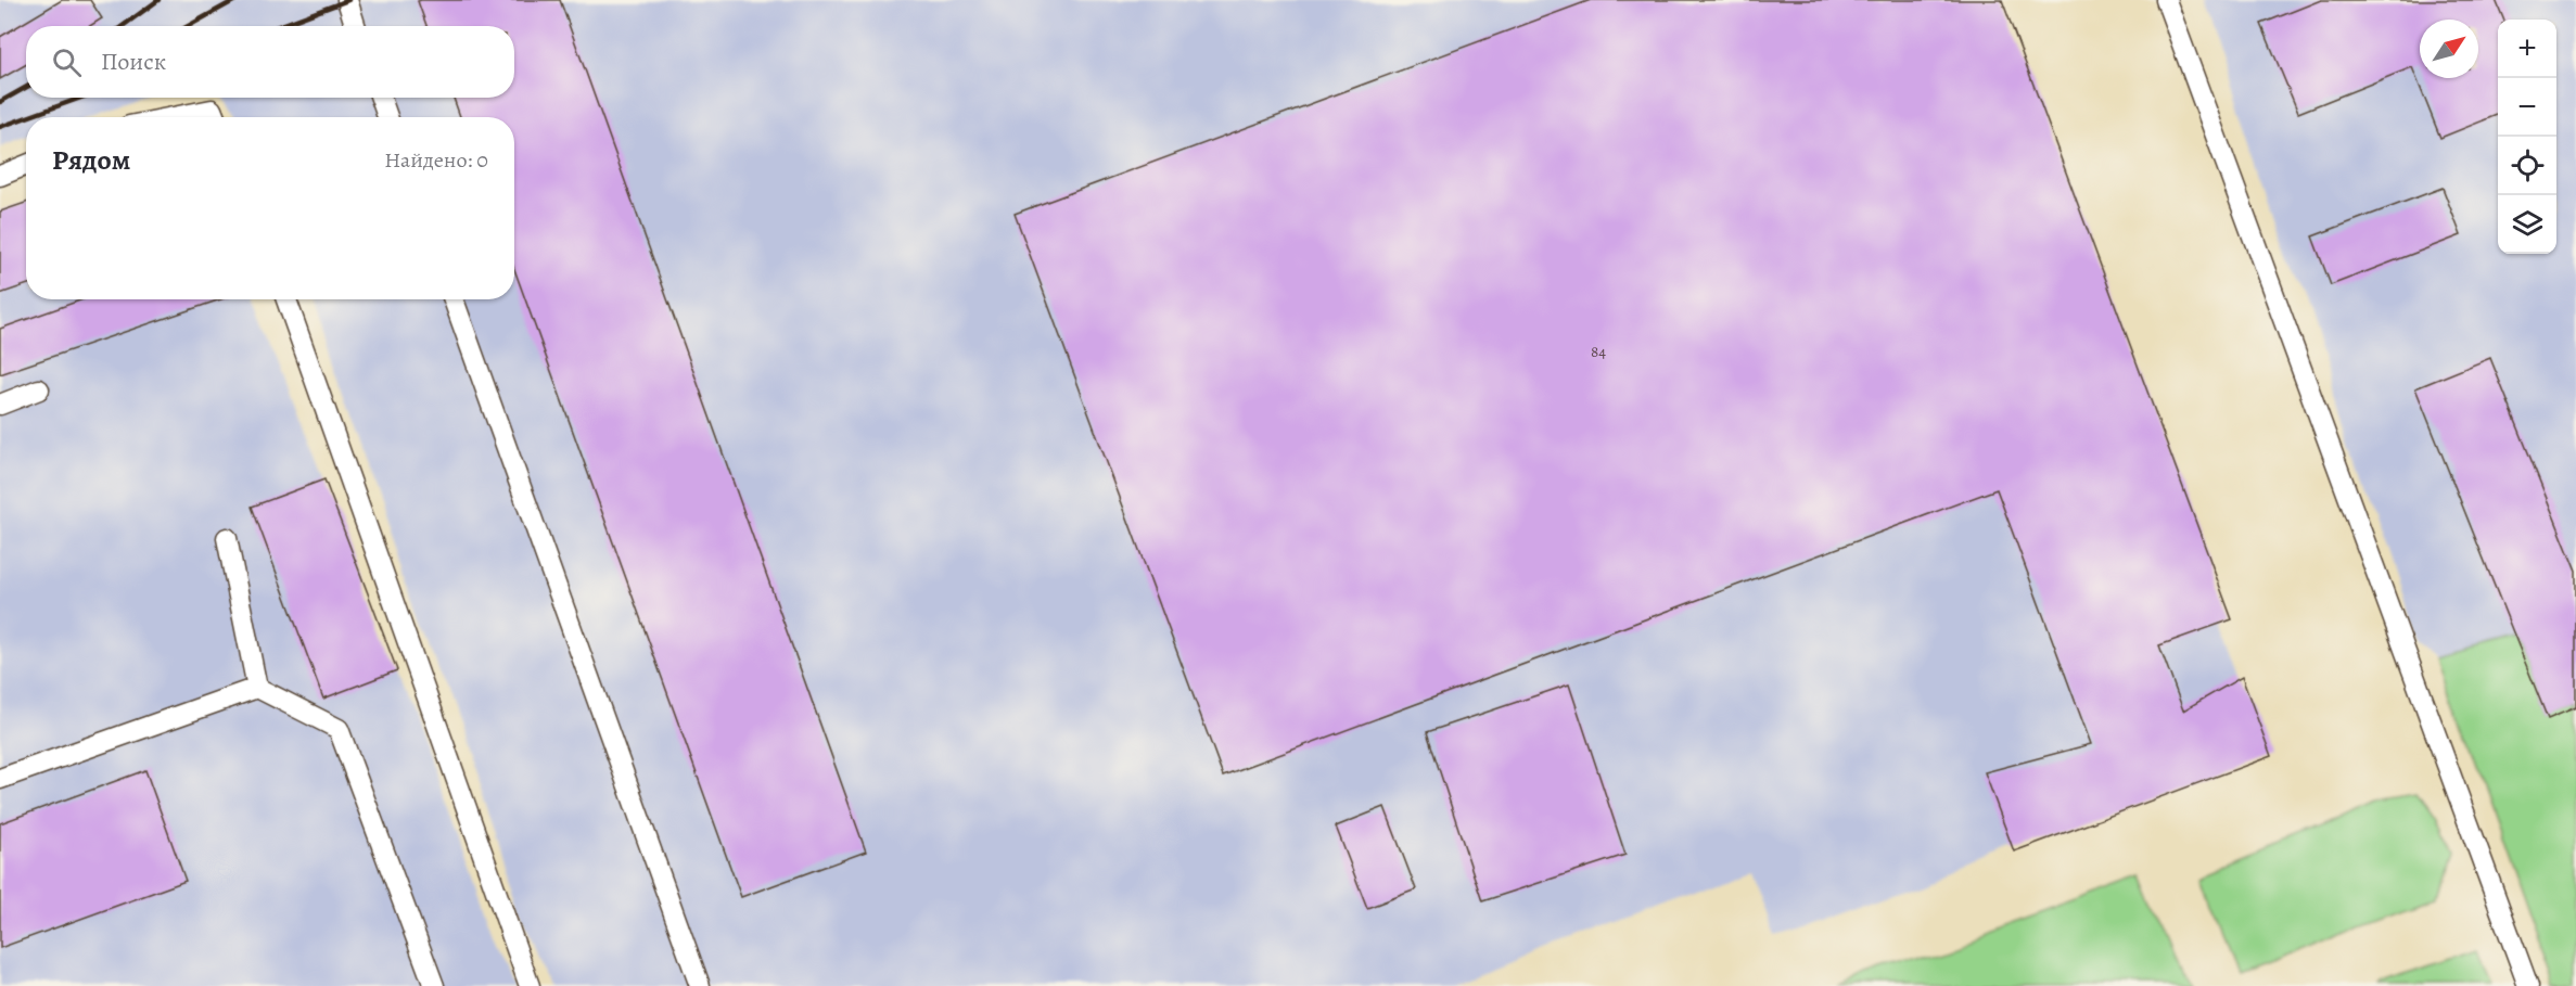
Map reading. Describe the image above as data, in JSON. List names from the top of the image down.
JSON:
{
  "house_numbers": ["84"],
  "north": "top right",
  "page": {
    "map_buttons": ["+", "−"],
    "search": "Поиск",
    "heading": ["Рядом", "Найдено: 0"]
  }
}
